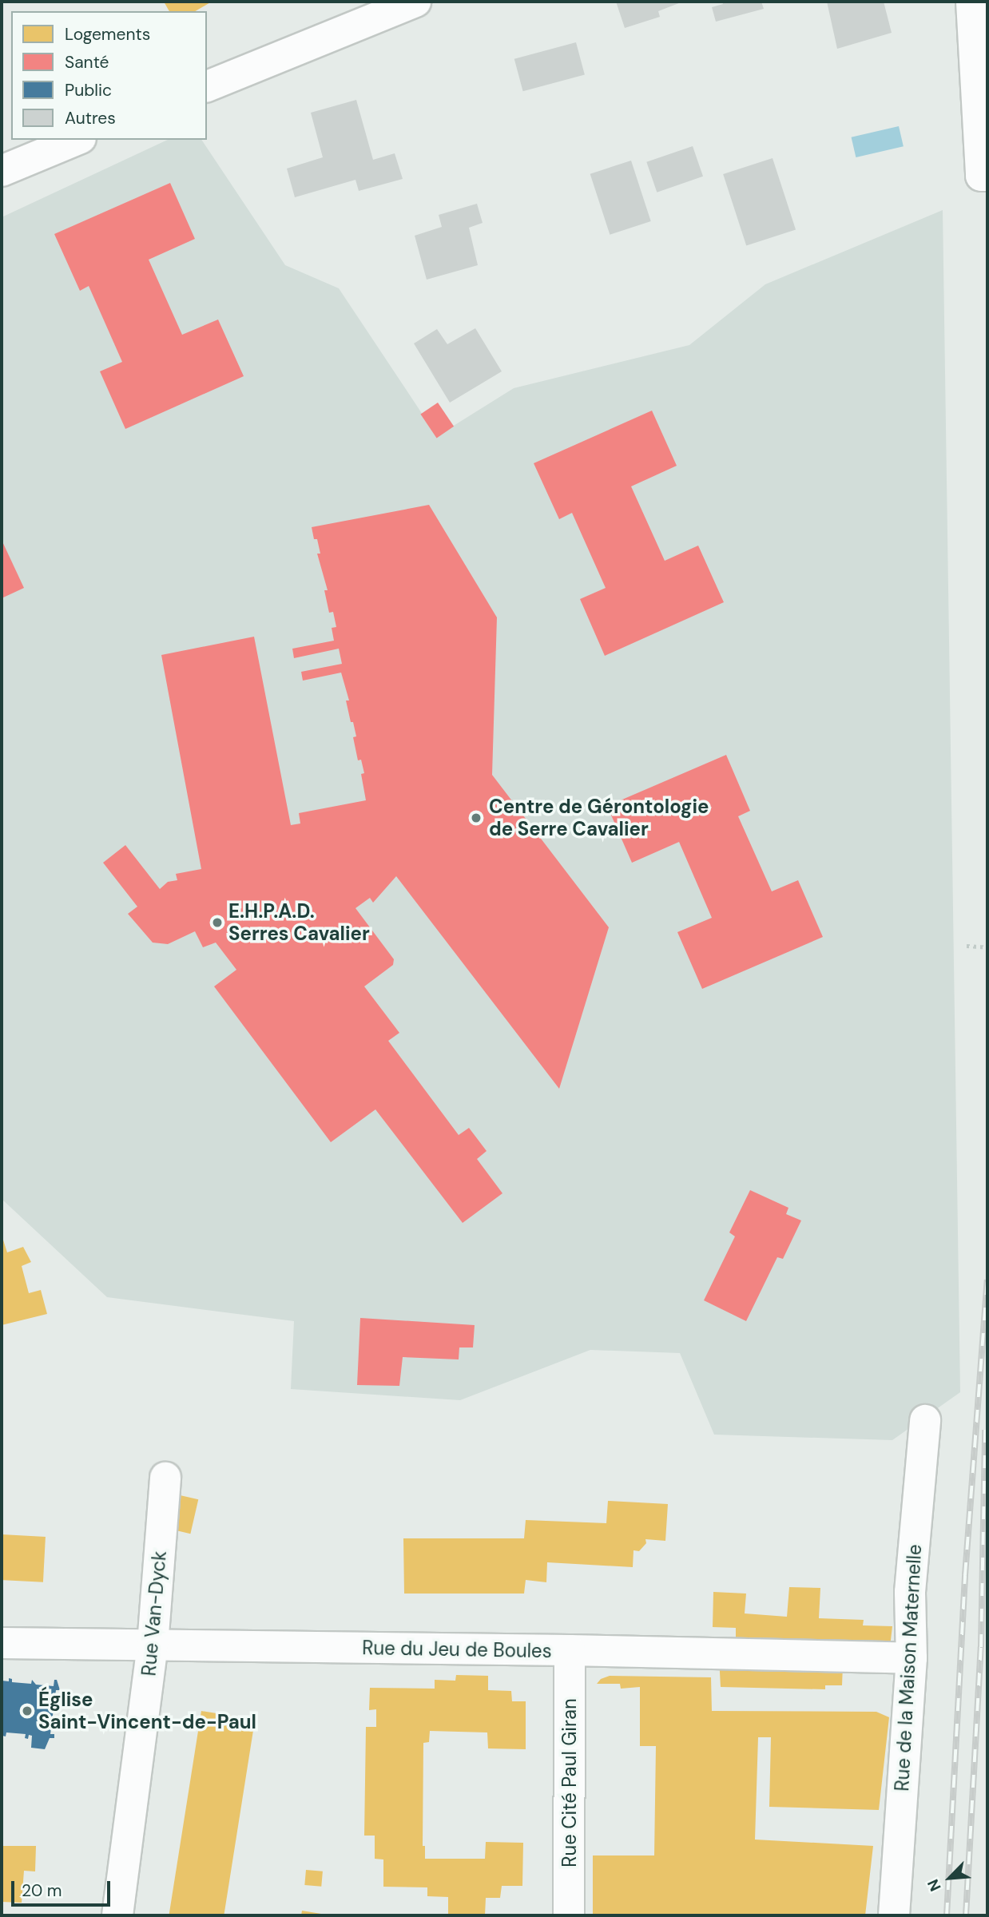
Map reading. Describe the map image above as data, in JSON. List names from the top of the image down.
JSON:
{
  "streets": {
    "street": [
      "Rue Van-Dyck",
      "Rue du Jeu de Boules",
      "Rue de la Maison Maternelle",
      "Rue Cité Paul Giran"
    ]
  },
  "crossings": [
    ["Rue Van-Dyck", "Rue du Jeu de Boules"],
    ["Rue du Jeu de Boules", "Rue de la Maison Maternelle"],
    ["Rue du Jeu de Boules", "Rue Cité Paul Giran"]
  ],
  "places": ["Centre de Gérontologie de Serre Cavalier", "E.H.P.A.D. Serres Cavalier", "Église Saint-Vincent-de-Paul"],
  "legend": [
    "Logements",
    "Santé",
    "Public",
    "Autres"
  ],
  "scale_bar": "20 m",
  "north": "bottom left"
}
